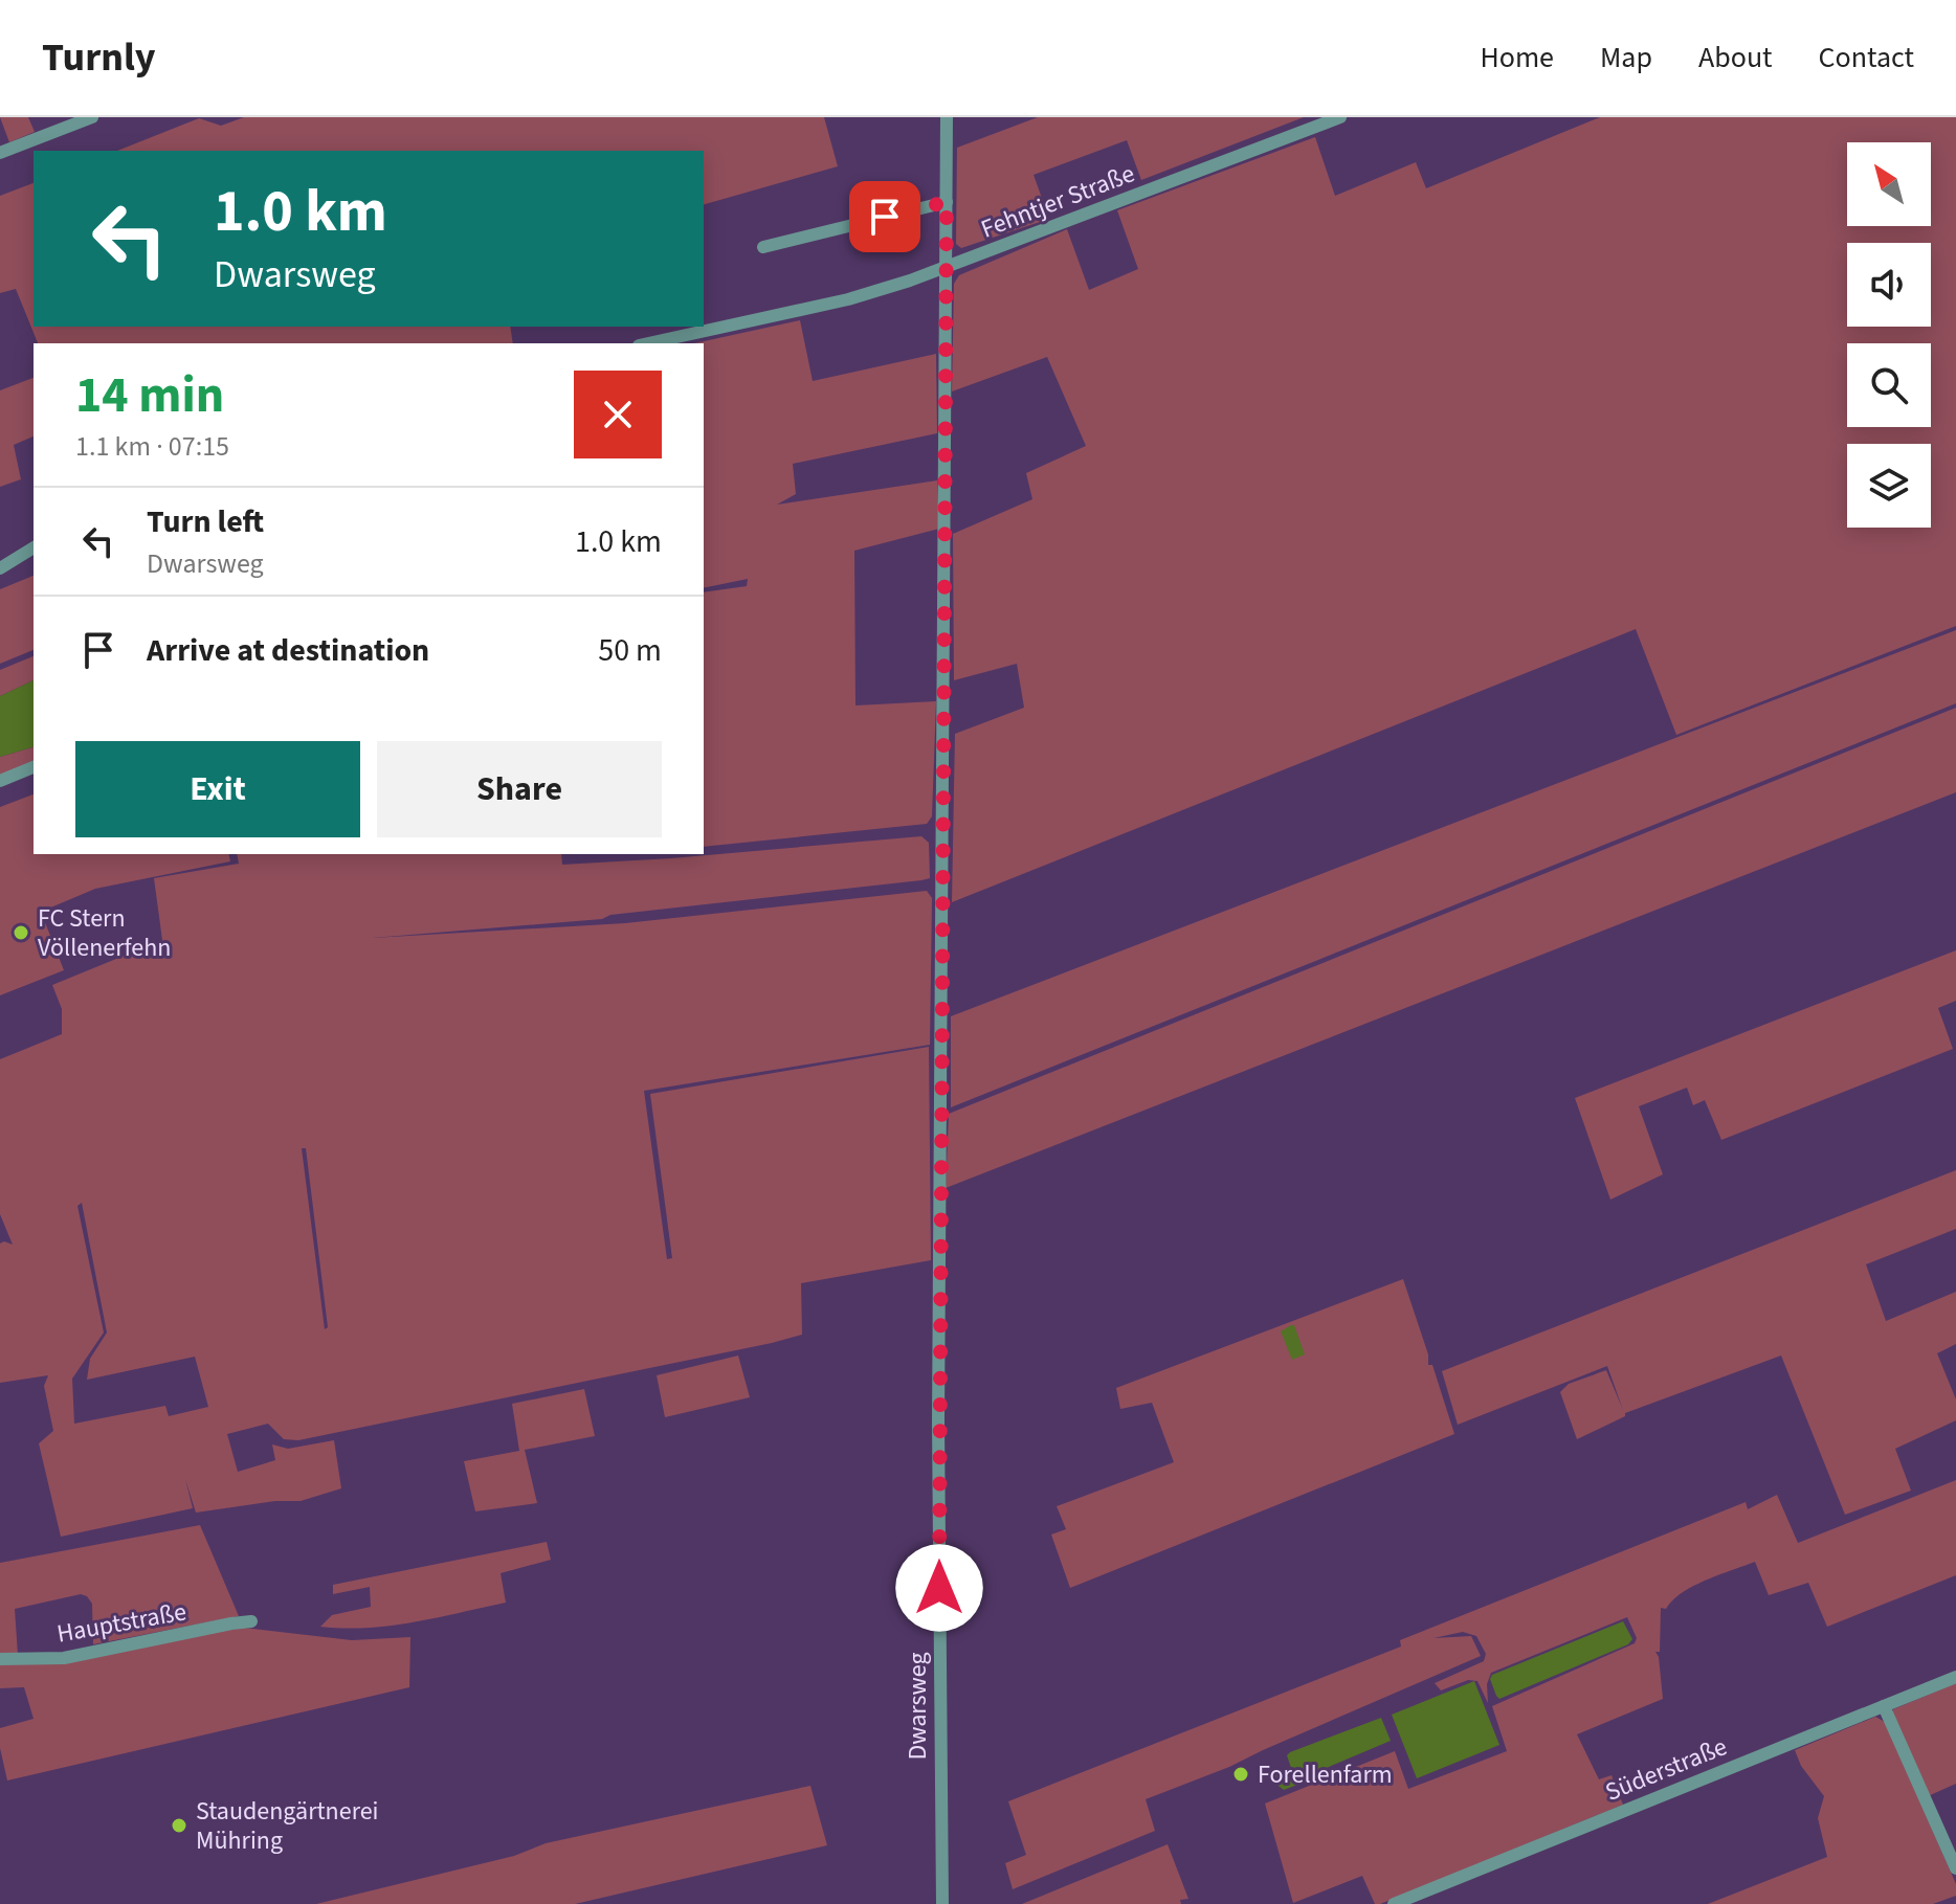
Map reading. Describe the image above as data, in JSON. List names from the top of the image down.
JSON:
{
  "streets": {
    "street": [
      "Fehntjer Straße",
      "Hauptstraße",
      "Dwarsweg",
      "Süderstraße"
    ]
  },
  "crossings": [
    ["Fehntjer Straße", "Dwarsweg"]
  ],
  "places": ["FC Stern Völlenerfehn", "Forellenfarm", "Staudengärtnerei Mühring"],
  "north": "top left",
  "page": {
    "header": "Turnly",
    "nav": [
      "Home",
      "Map",
      "About",
      "Contact"
    ],
    "turn": ["1.0 km", "Dwarsweg"],
    "heading": ["14 min", "1.1 km · 07:15"],
    "list": [
      {
        "name": "Turn left",
        "note": "Dwarsweg",
        "value": "1.0 km"
      },
      {
        "name": "Arrive at destination",
        "value": "50 m"
      }
    ],
    "buttons": ["Exit", "Share"]
  }
}
